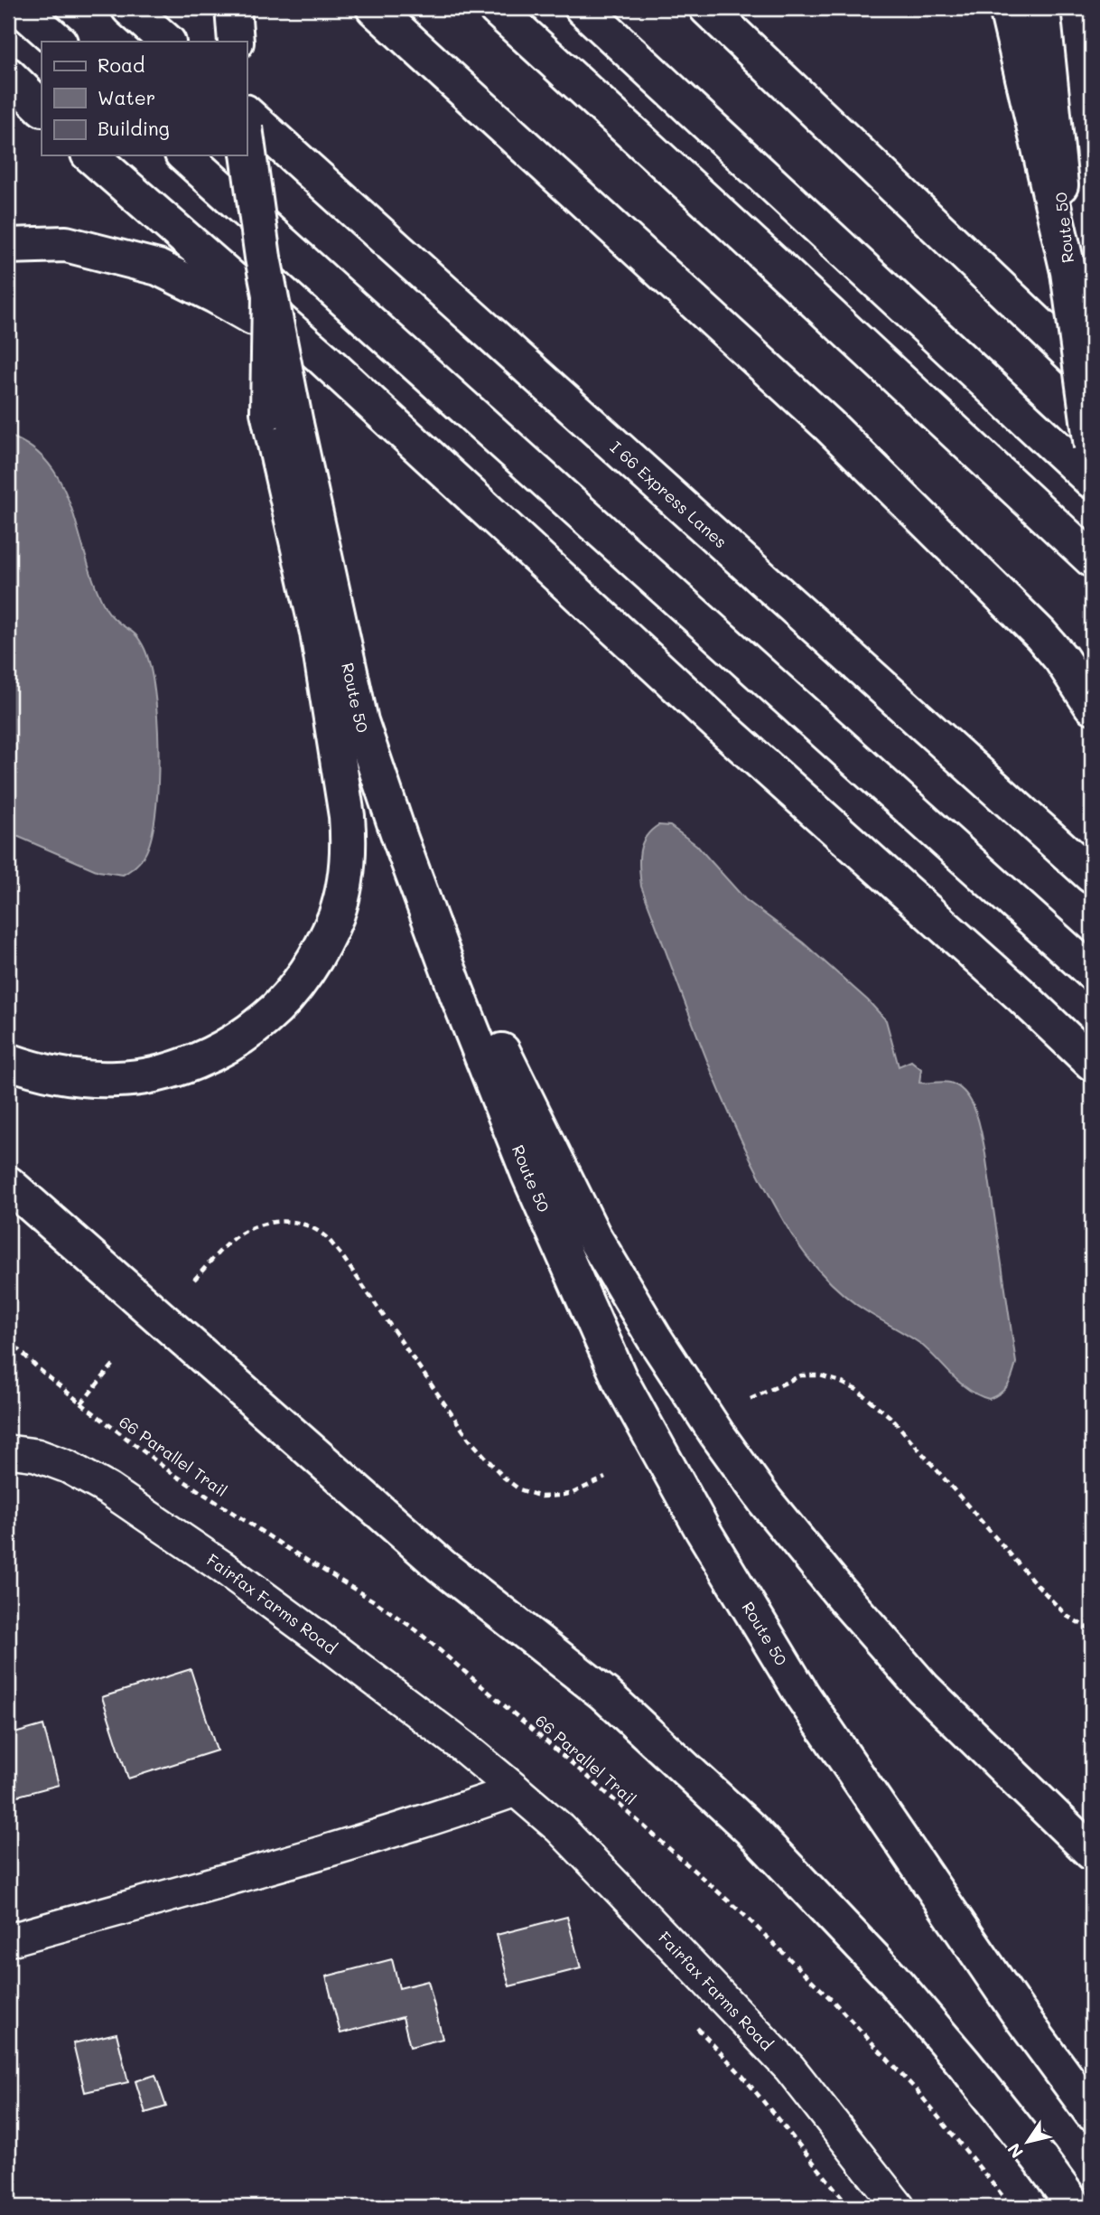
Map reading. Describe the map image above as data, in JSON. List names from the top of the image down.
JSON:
{
  "streets": {
    "main road": ["Route 50", "I 66 Express Lanes"],
    "street": ["Fairfax Farms Road"],
    "path": ["66 Parallel Trail"]
  },
  "legend": ["Road", "Water", "Building"],
  "north": "bottom left"
}
